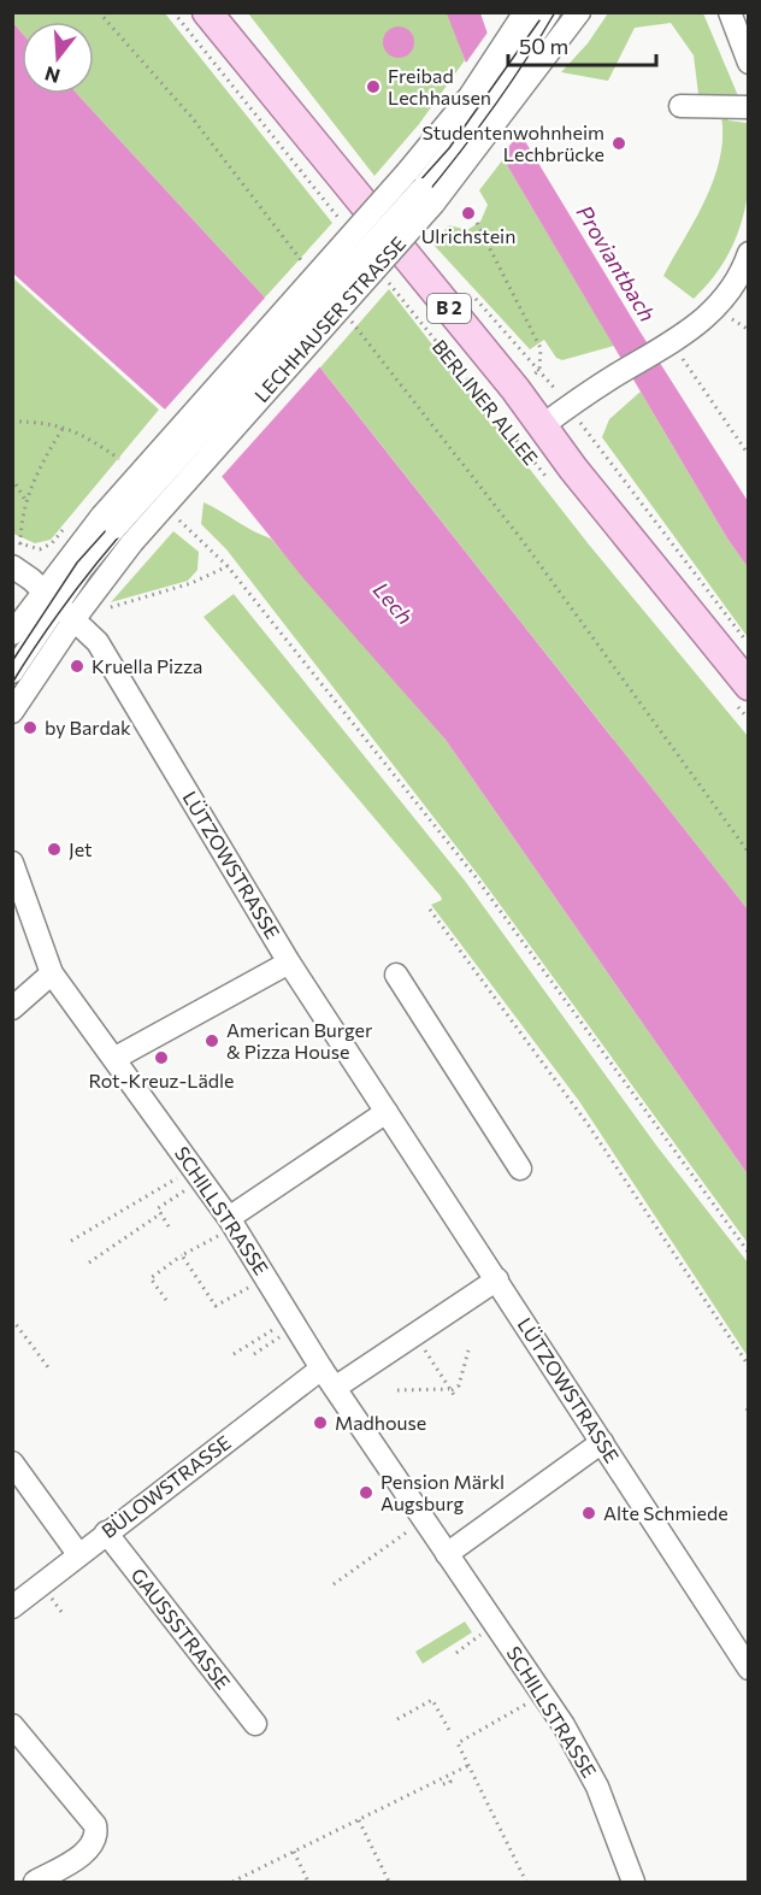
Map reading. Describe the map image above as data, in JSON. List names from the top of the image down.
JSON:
{
  "streets": {
    "main road": ["B 2", "BERLINER ALLEE"],
    "street": [
      "LECHHAUSER STRASSE",
      "LÜTZOWSTRASSE",
      "SCHILLSTRASSE",
      "BÜLOWSTRASSE",
      "GAUSSSTRASSE"
    ]
  },
  "crossings": [
    ["LECHHAUSER STRASSE", "LÜTZOWSTRASSE"],
    ["SCHILLSTRASSE", "BÜLOWSTRASSE"],
    ["BÜLOWSTRASSE", "GAUSSSTRASSE"]
  ],
  "water": ["Proviantbach", "Lech"],
  "places": [
    "Freibad Lechhausen",
    "Studentenwohnheim Lechbrücke",
    "Ulrichstein",
    "Kruella Pizza",
    "by Bardak",
    "Jet",
    "American Burger & Pizza House",
    "Rot-Kreuz-Lädle",
    "Madhouse",
    "Pension Märkl Augsburg",
    "Alte Schmiede"
  ],
  "scale_bar": "50 m",
  "north": "bottom"
}
